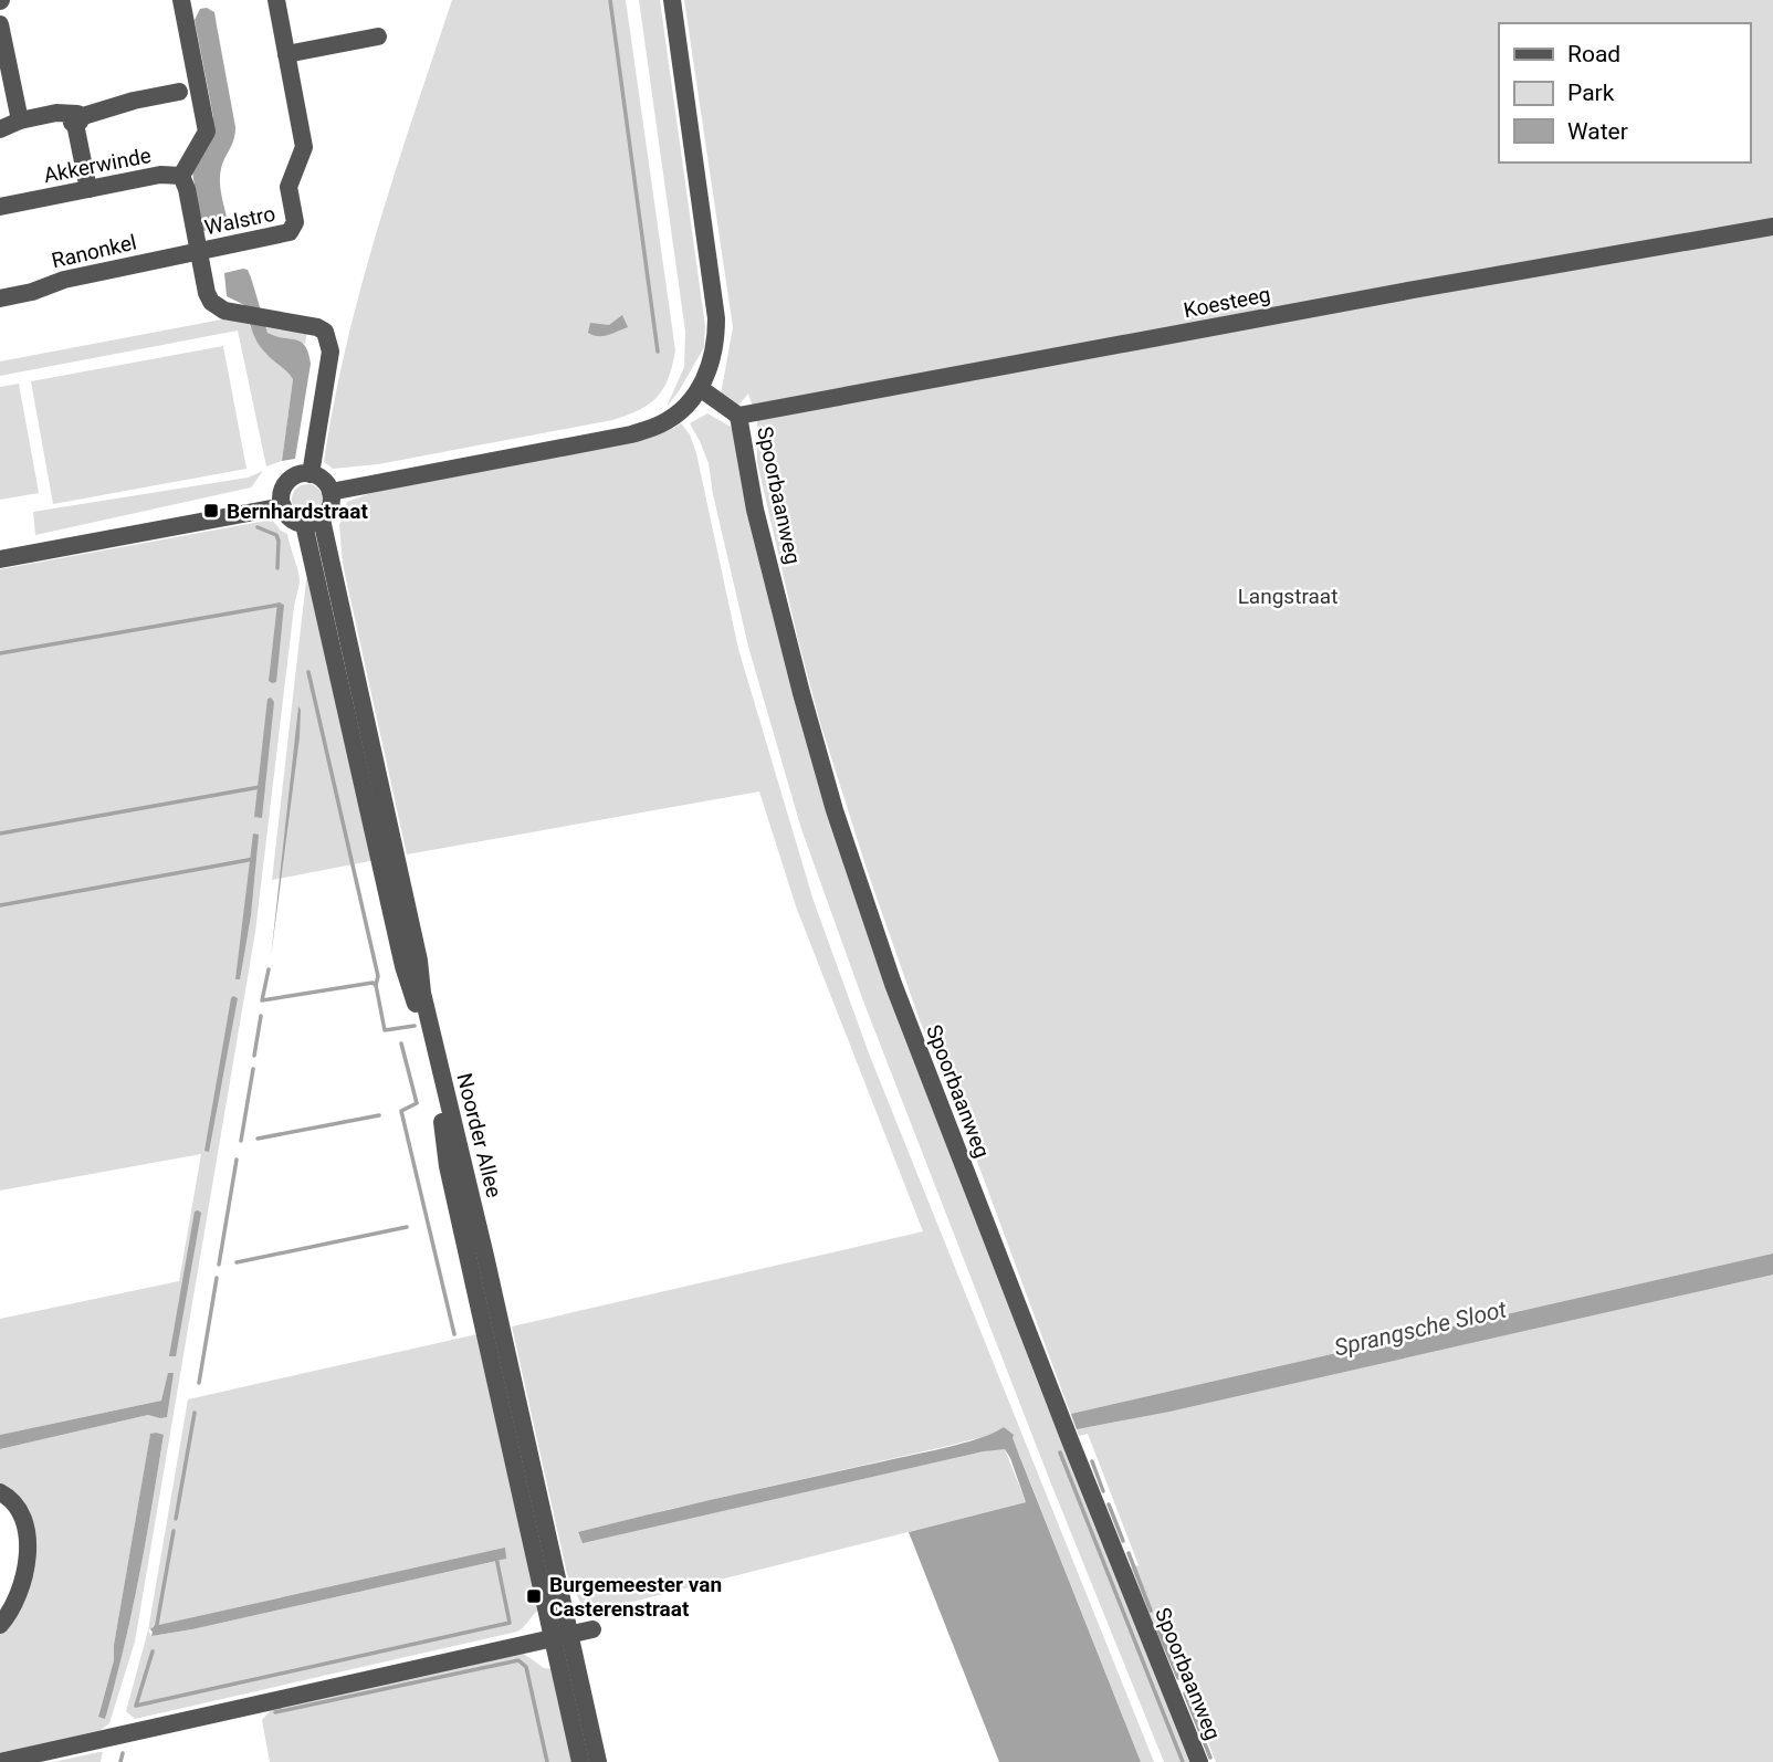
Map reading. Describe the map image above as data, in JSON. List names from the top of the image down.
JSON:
{
  "streets": {
    "street": [
      "Akkerwinde",
      "Walstro",
      "Ranonkel",
      "Koesteeg",
      "Spoorbaanweg",
      "Noorder Allee"
    ]
  },
  "crossings": [
    ["Akkerwinde", "Walstro"],
    ["Akkerwinde", "Ranonkel"],
    ["Akkerwinde", "Noorder Allee"],
    ["Walstro", "Ranonkel"],
    ["Koesteeg", "Spoorbaanweg"]
  ],
  "water": ["Sprangsche Sloot"],
  "parks": ["Langstraat"],
  "places": {
    "transit": ["Bernhardstraat", "Burgemeester van Casterenstraat"]
  },
  "legend": ["Road", "Park", "Water"]
}
